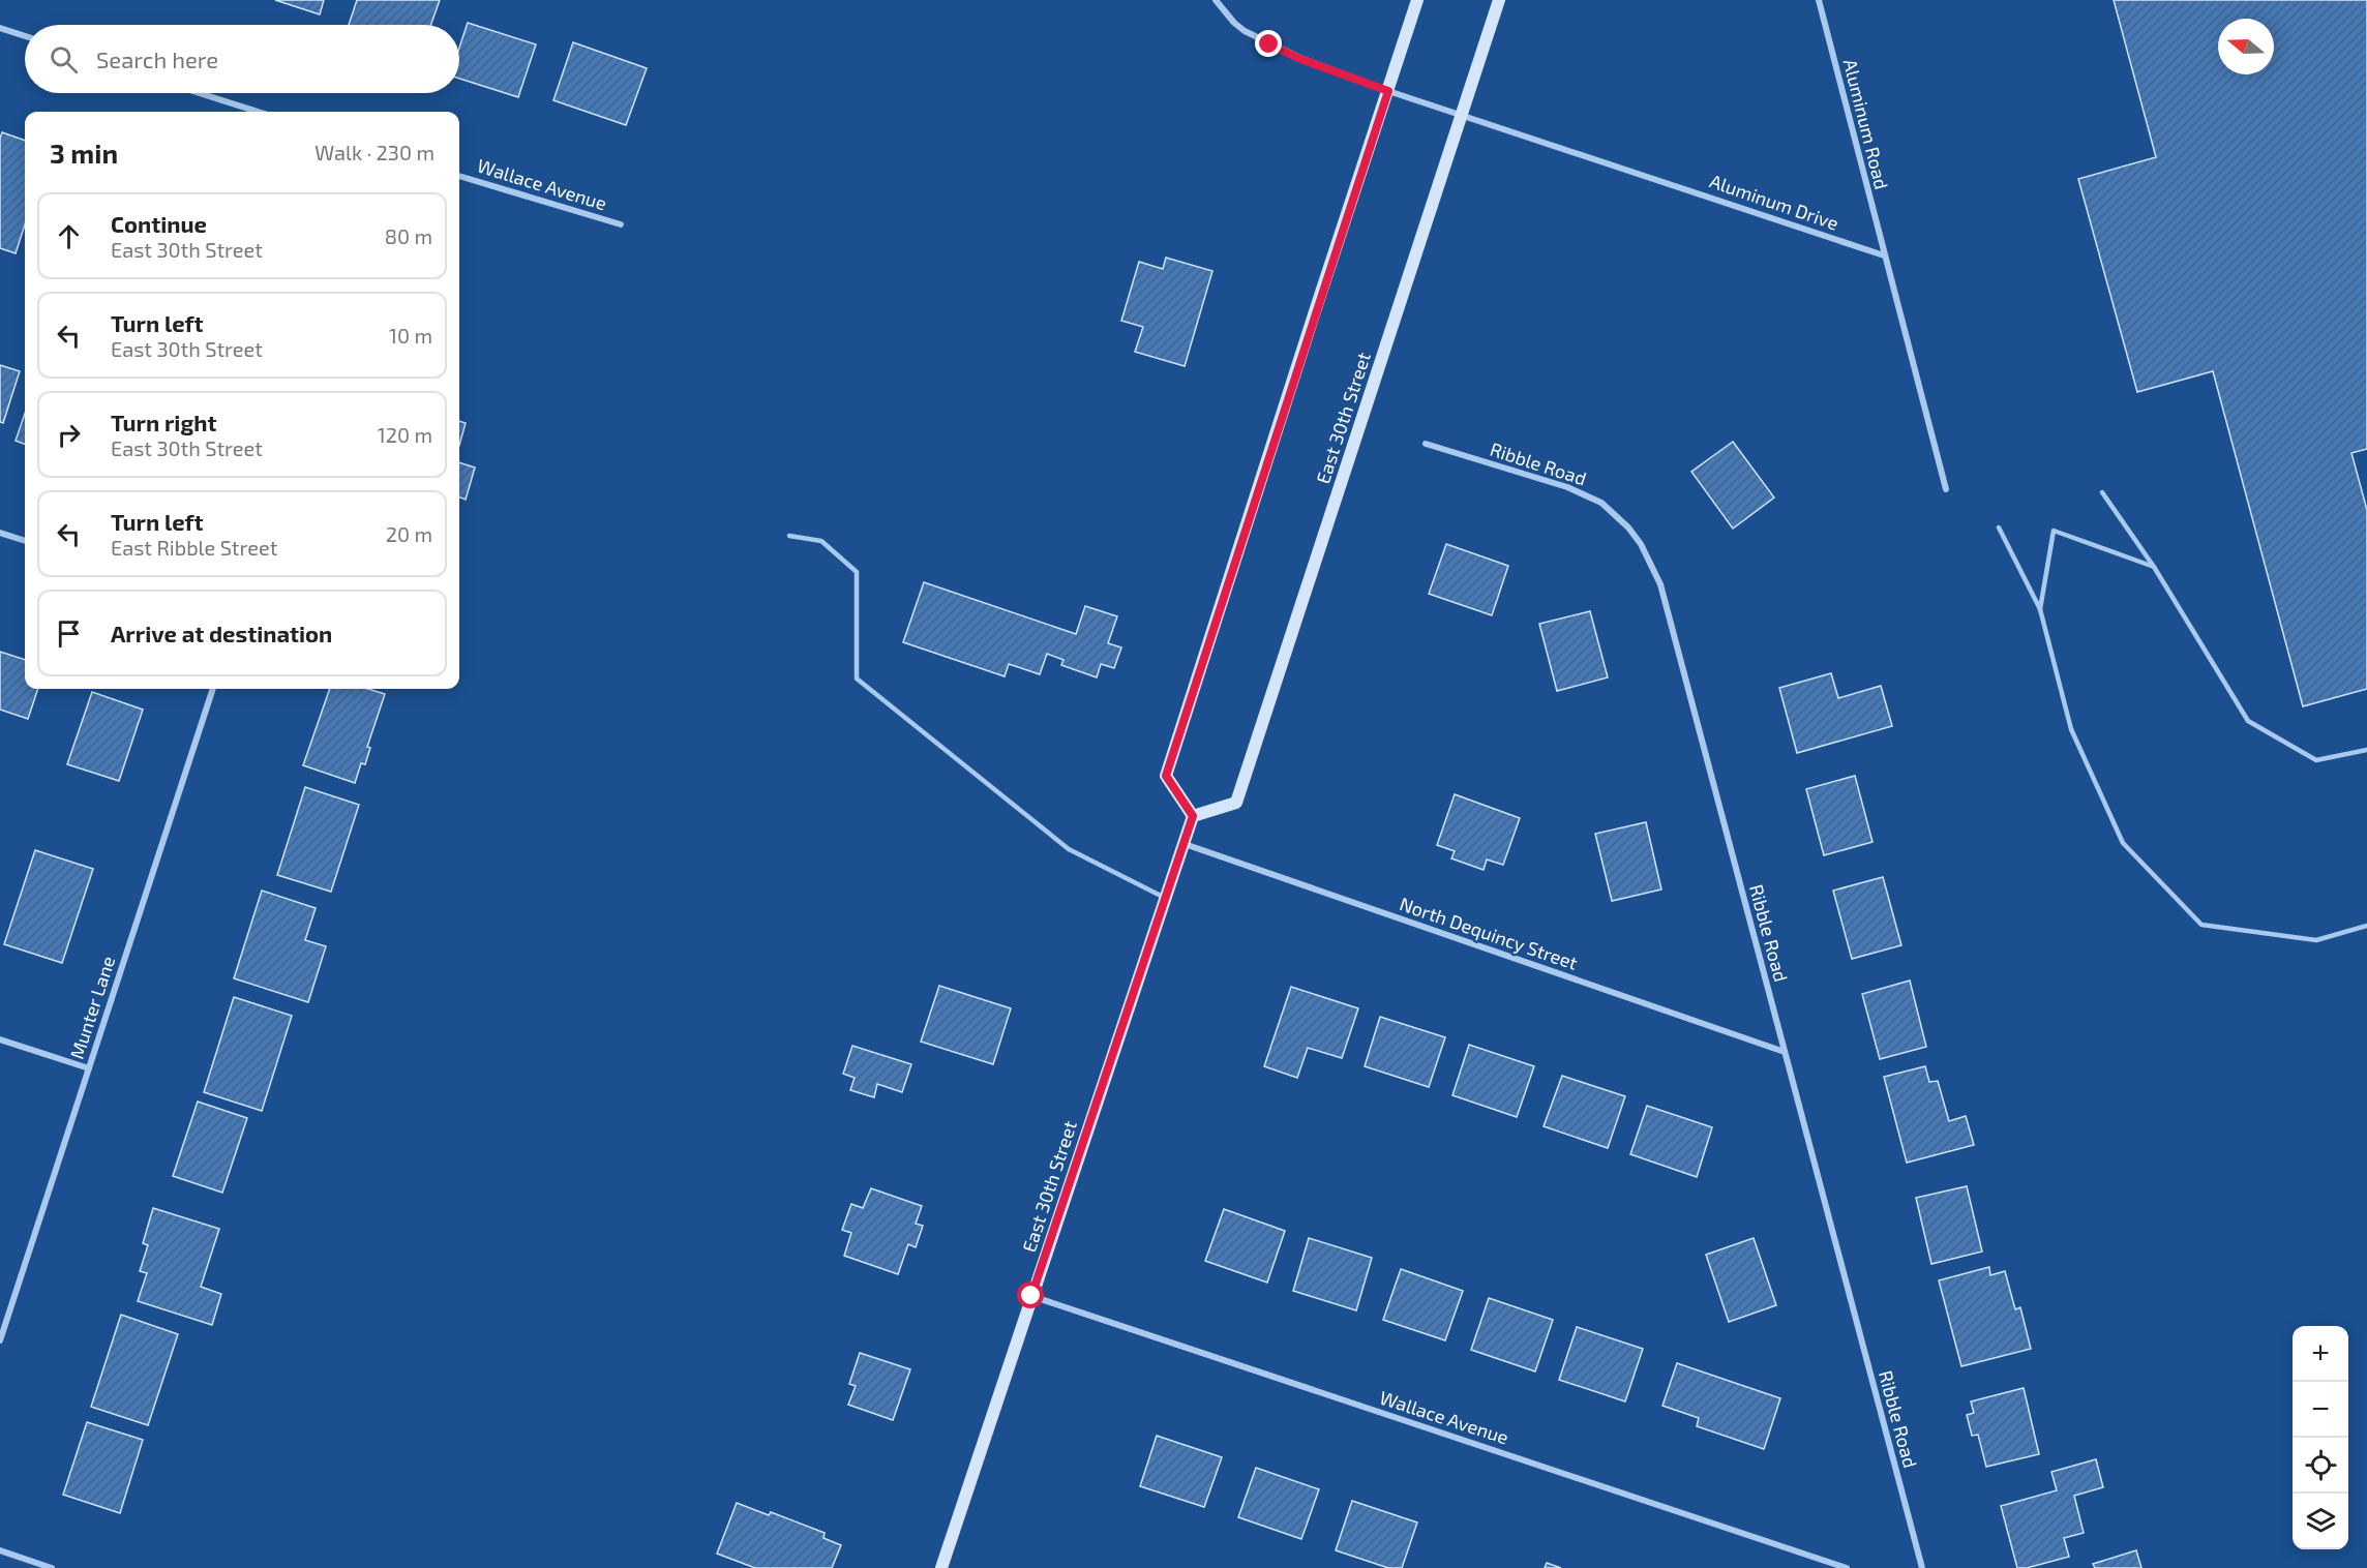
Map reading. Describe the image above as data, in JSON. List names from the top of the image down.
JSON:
{
  "streets": {
    "main road": ["East 30th Street"],
    "street": [
      "Aluminum Road",
      "Wallace Avenue",
      "Aluminum Drive",
      "Ribble Road",
      "North Dequincy Street",
      "Munter Lane"
    ]
  },
  "crossings": [
    ["Aluminum Road", "Aluminum Drive"],
    ["Wallace Avenue", "East 30th Street"],
    ["Aluminum Drive", "East 30th Street"],
    ["East 30th Street", "North Dequincy Street"],
    ["Ribble Road", "North Dequincy Street"]
  ],
  "north": "left",
  "page": {
    "search": "Search here",
    "heading": ["3 min", "Walk · 230 m"],
    "list": [
      ["Continue", "East 30th Street", "80 m"],
      ["Turn left", "East 30th Street", "10 m"],
      ["Turn right", "East 30th Street", "120 m"],
      ["Turn left", "East Ribble Street", "20 m"],
      "Arrive at destination"
    ],
    "map_buttons": ["+", "−"]
  }
}
